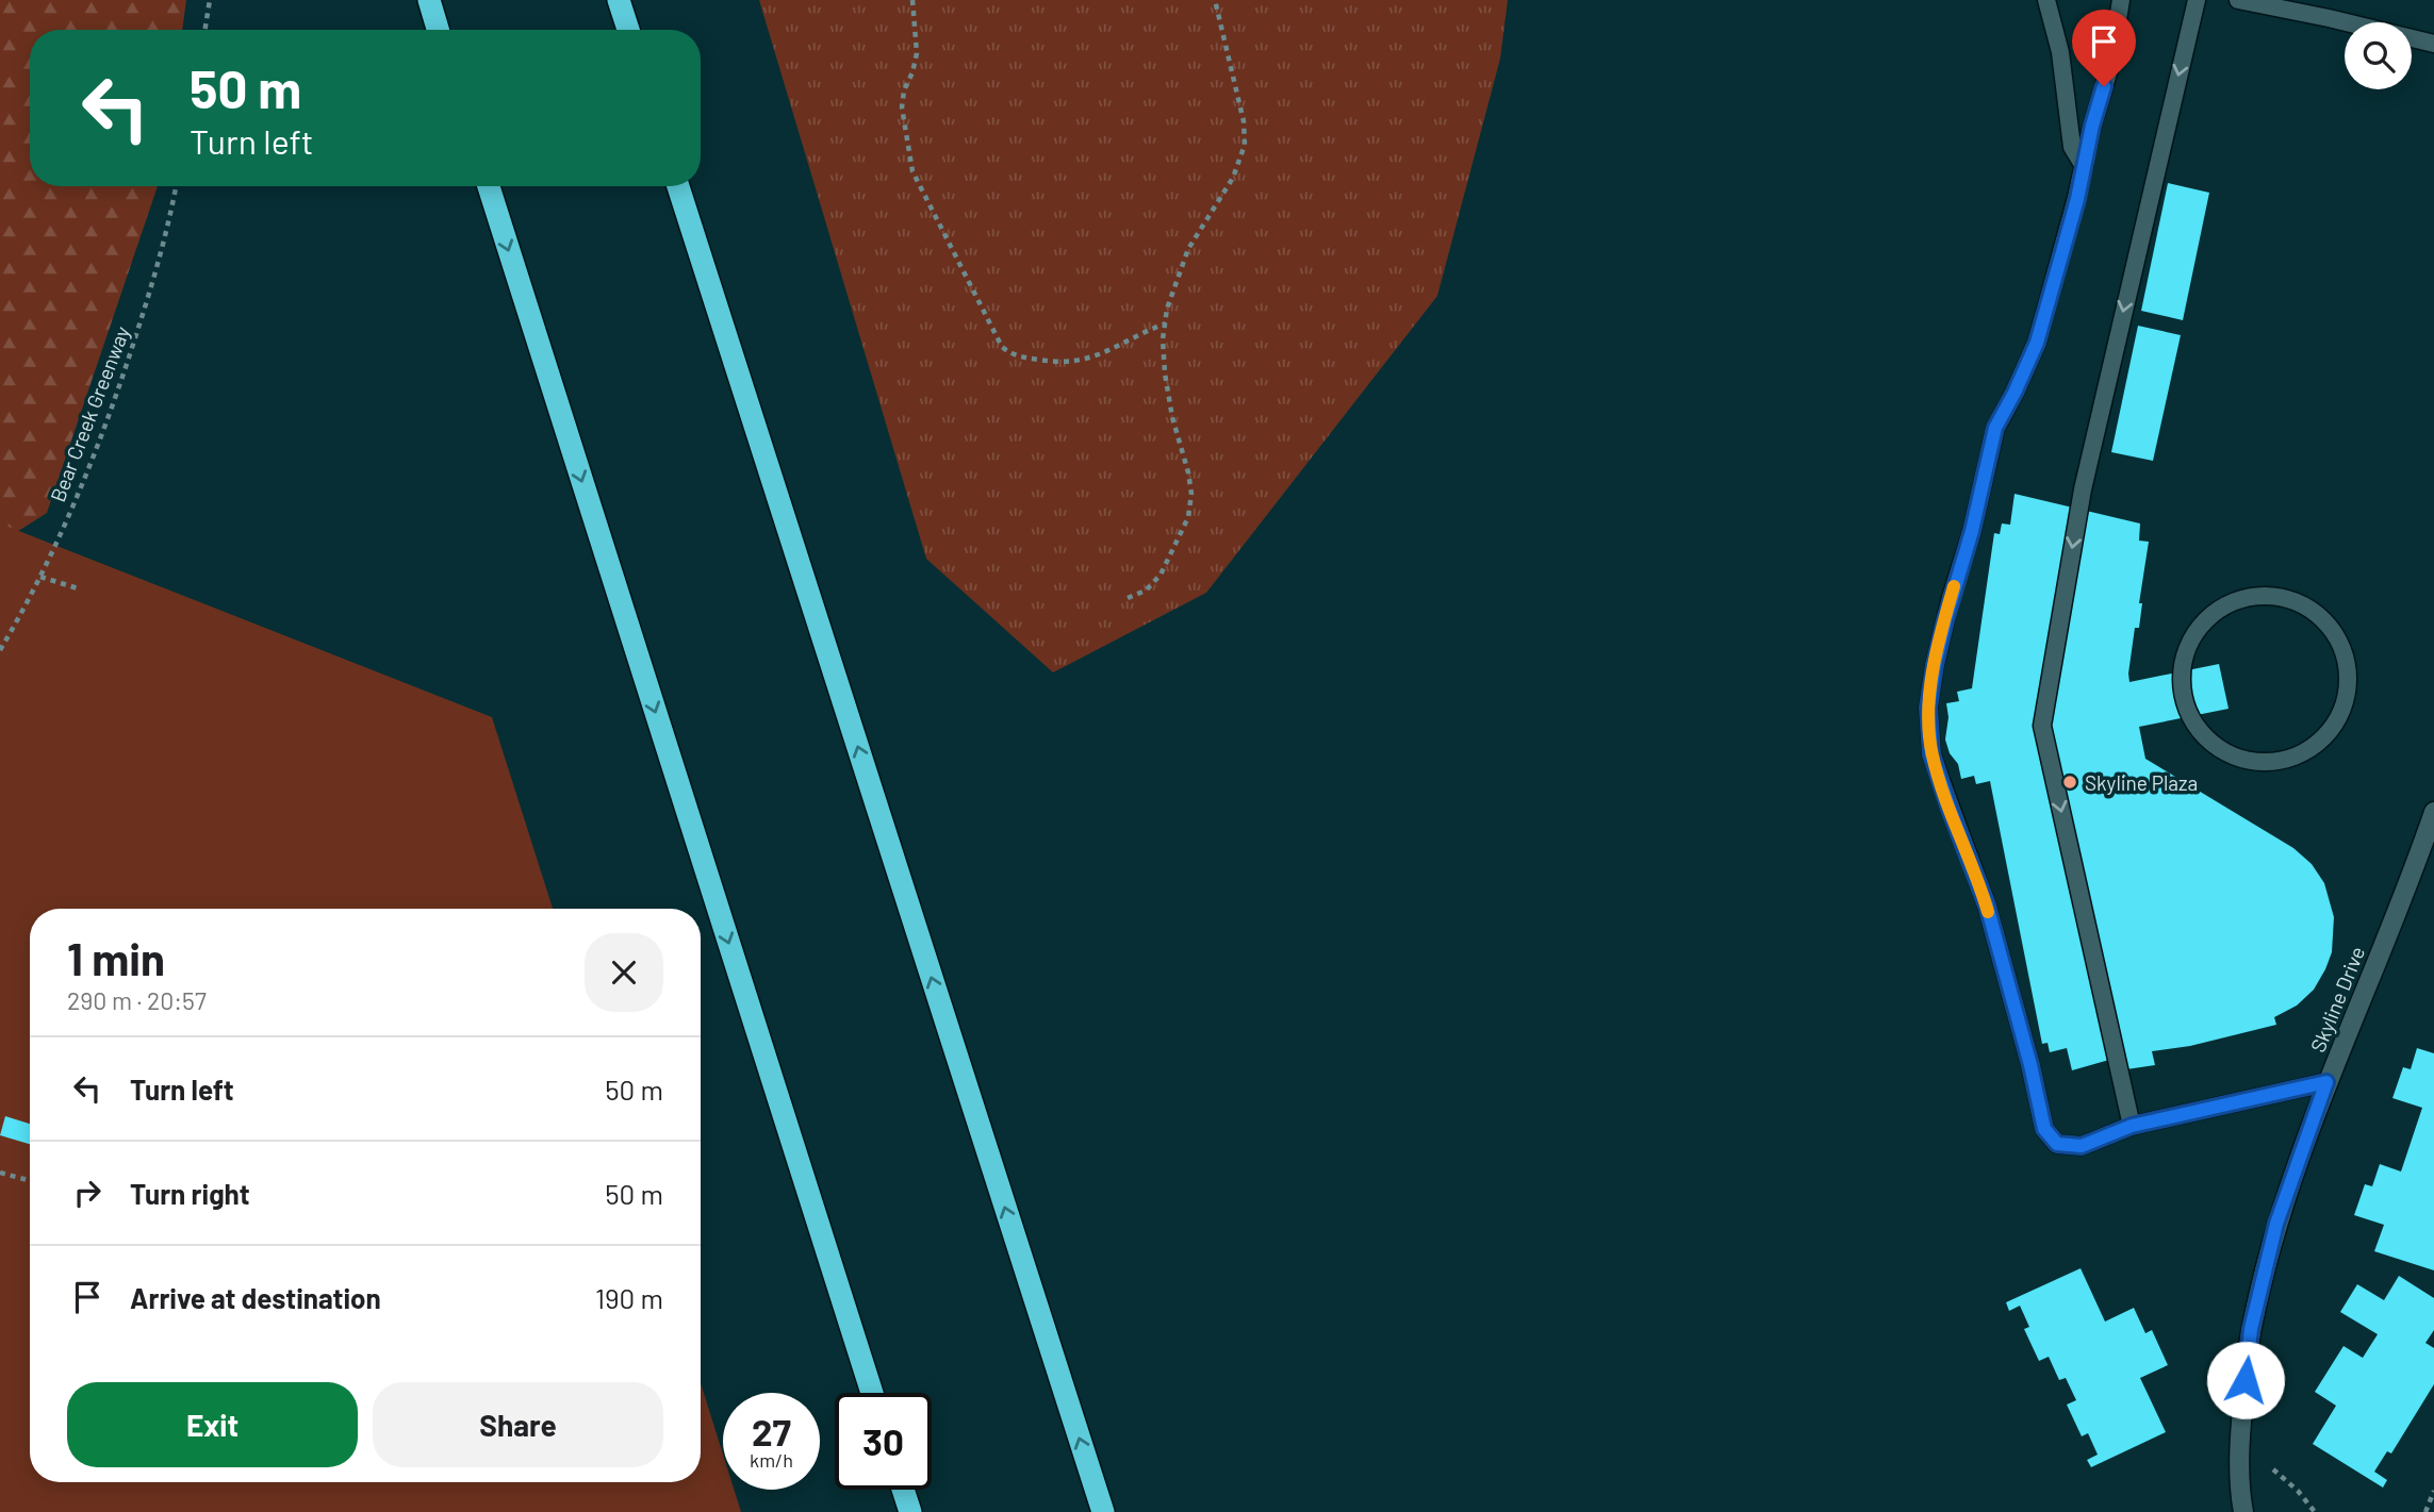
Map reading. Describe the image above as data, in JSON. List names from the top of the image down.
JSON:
{
  "streets": {
    "street": ["Skyline Drive"],
    "path": ["Bear Creek Greenway"]
  },
  "places": ["Skyline Plaza"],
  "page": {
    "turn": ["50 m", "Turn left"],
    "heading": ["1 min", "290 m · 20:57"],
    "list": [
      {
        "name": "Turn left",
        "value": "50 m"
      },
      {
        "name": "Turn right",
        "value": "50 m"
      },
      {
        "name": "Arrive at destination",
        "value": "190 m"
      }
    ],
    "buttons": ["Exit", "Share"],
    "speed": "27 km/h",
    "limit": "30"
  }
}
